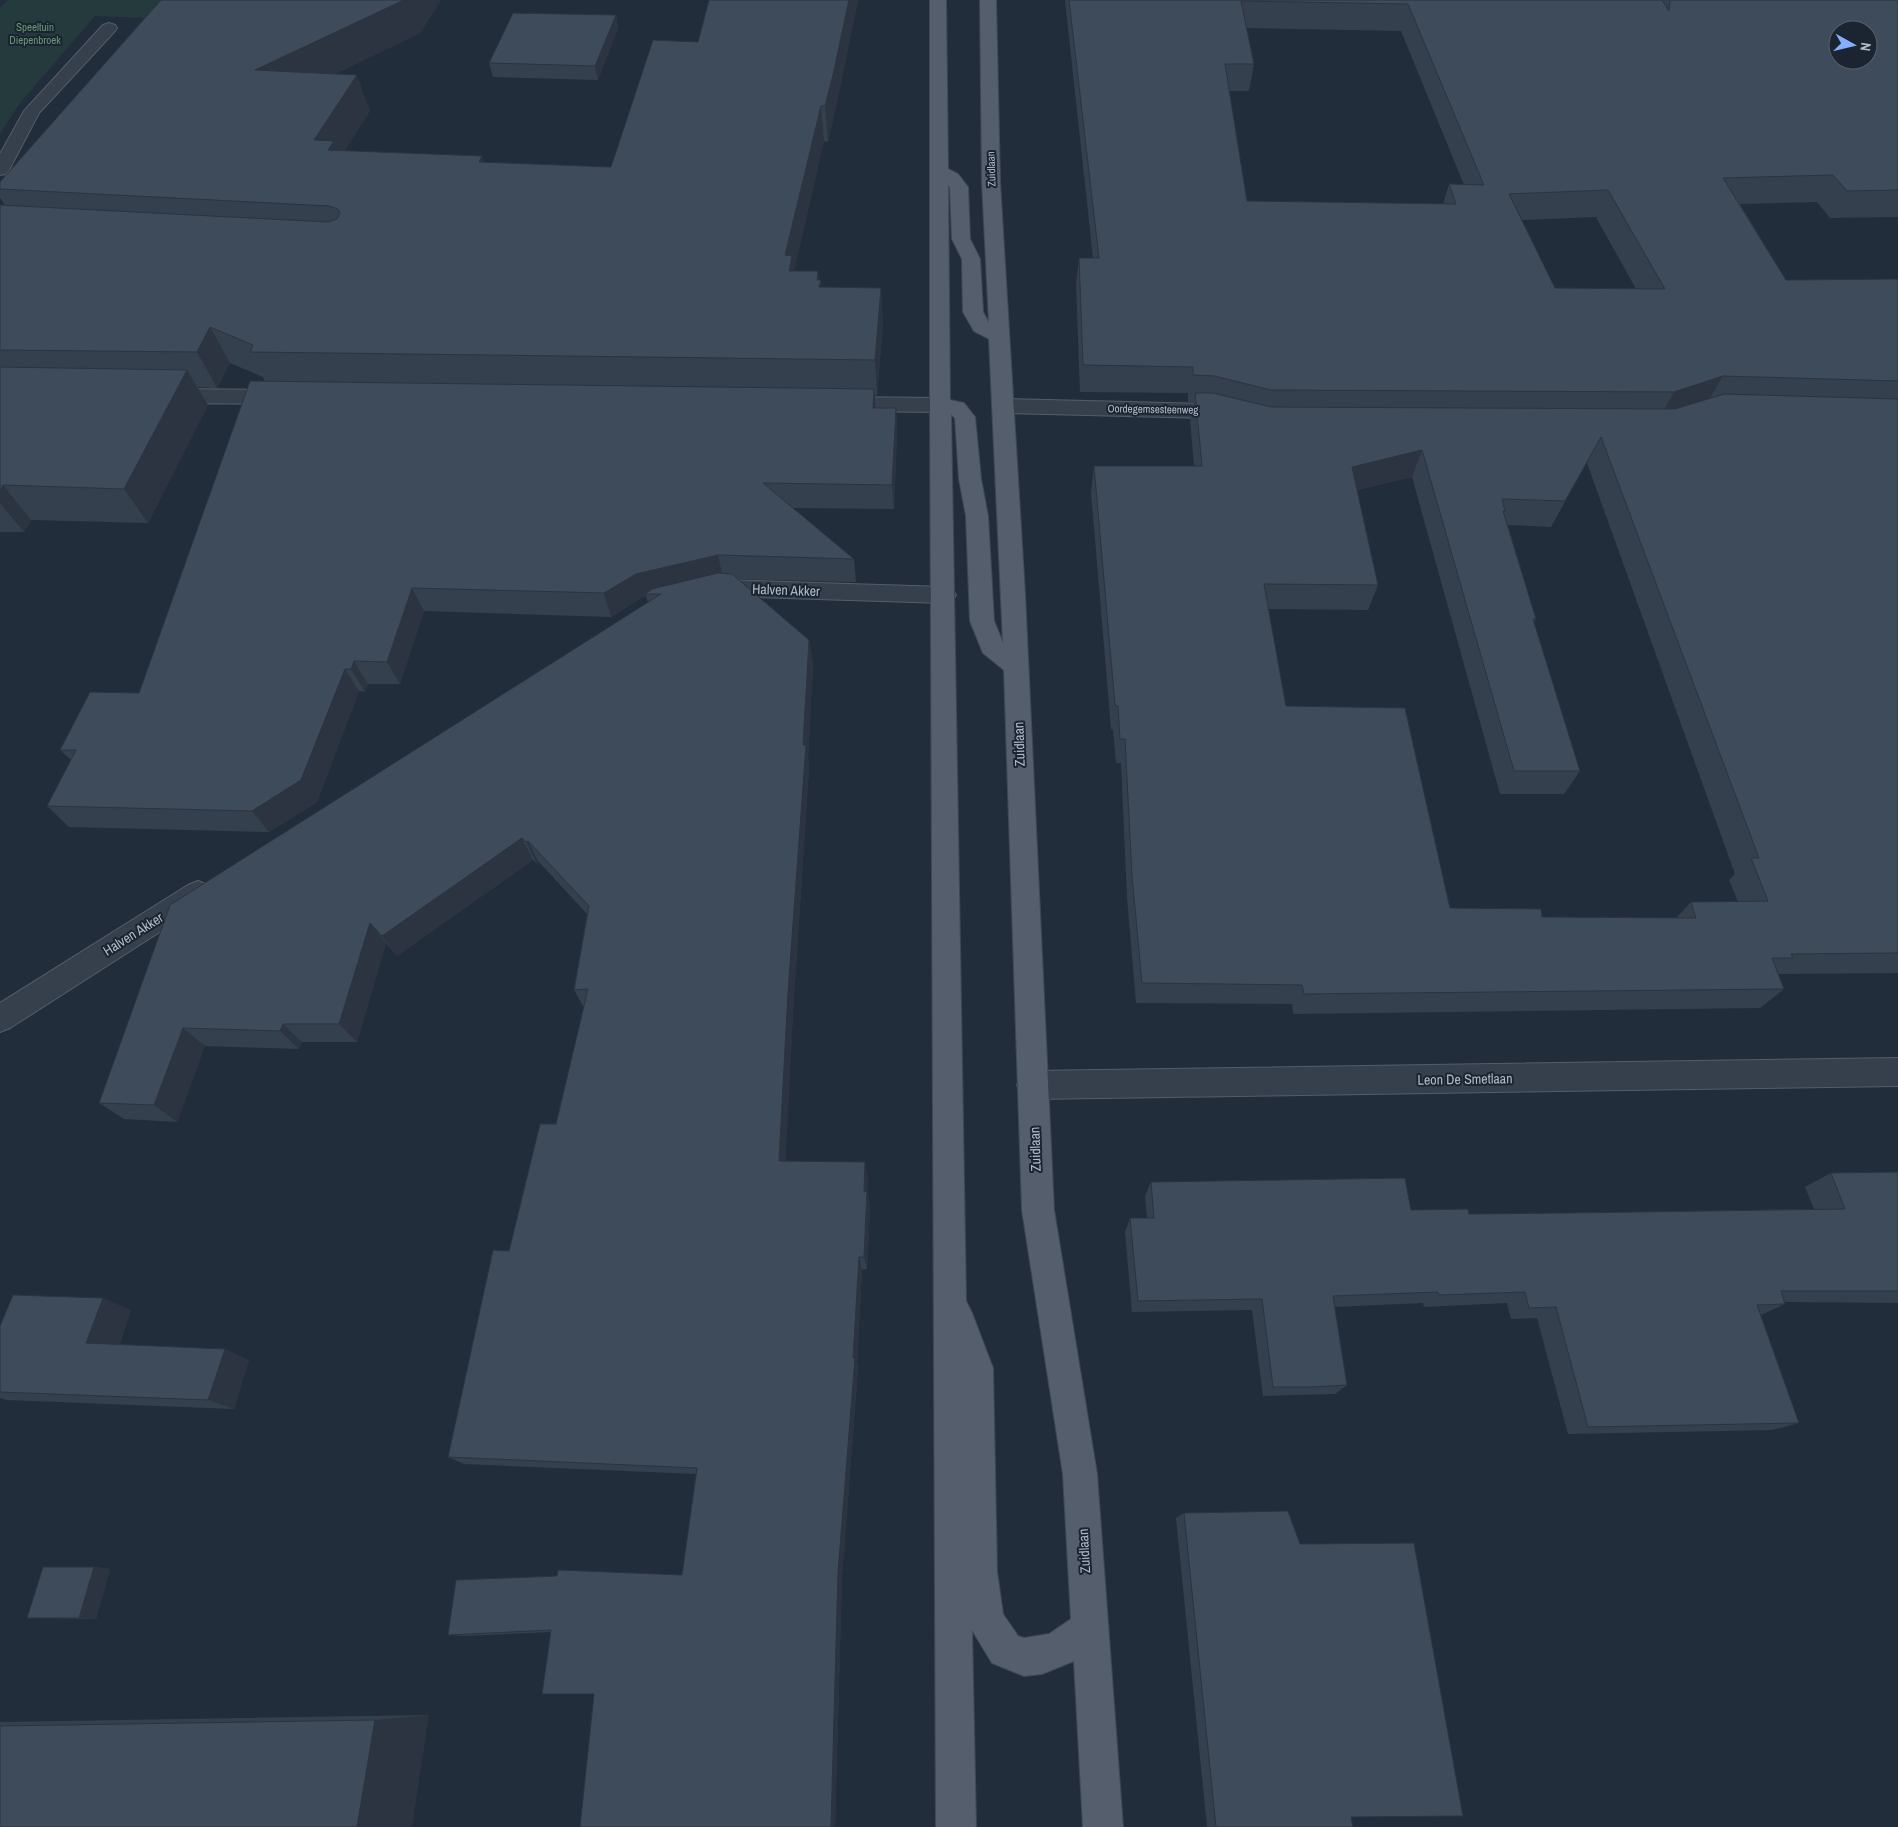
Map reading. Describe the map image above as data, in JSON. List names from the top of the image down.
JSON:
{
  "streets": {
    "main road": ["Zuidlaan"],
    "street": ["Oordegemsesteenweg", "Halven Akker", "Leon De Smetlaan"]
  },
  "crossings": [
    ["Zuidlaan", "Oordegemsesteenweg"],
    ["Zuidlaan", "Leon De Smetlaan"]
  ],
  "parks": ["Speeltuin Diepenbroek"],
  "north": "right"
}
